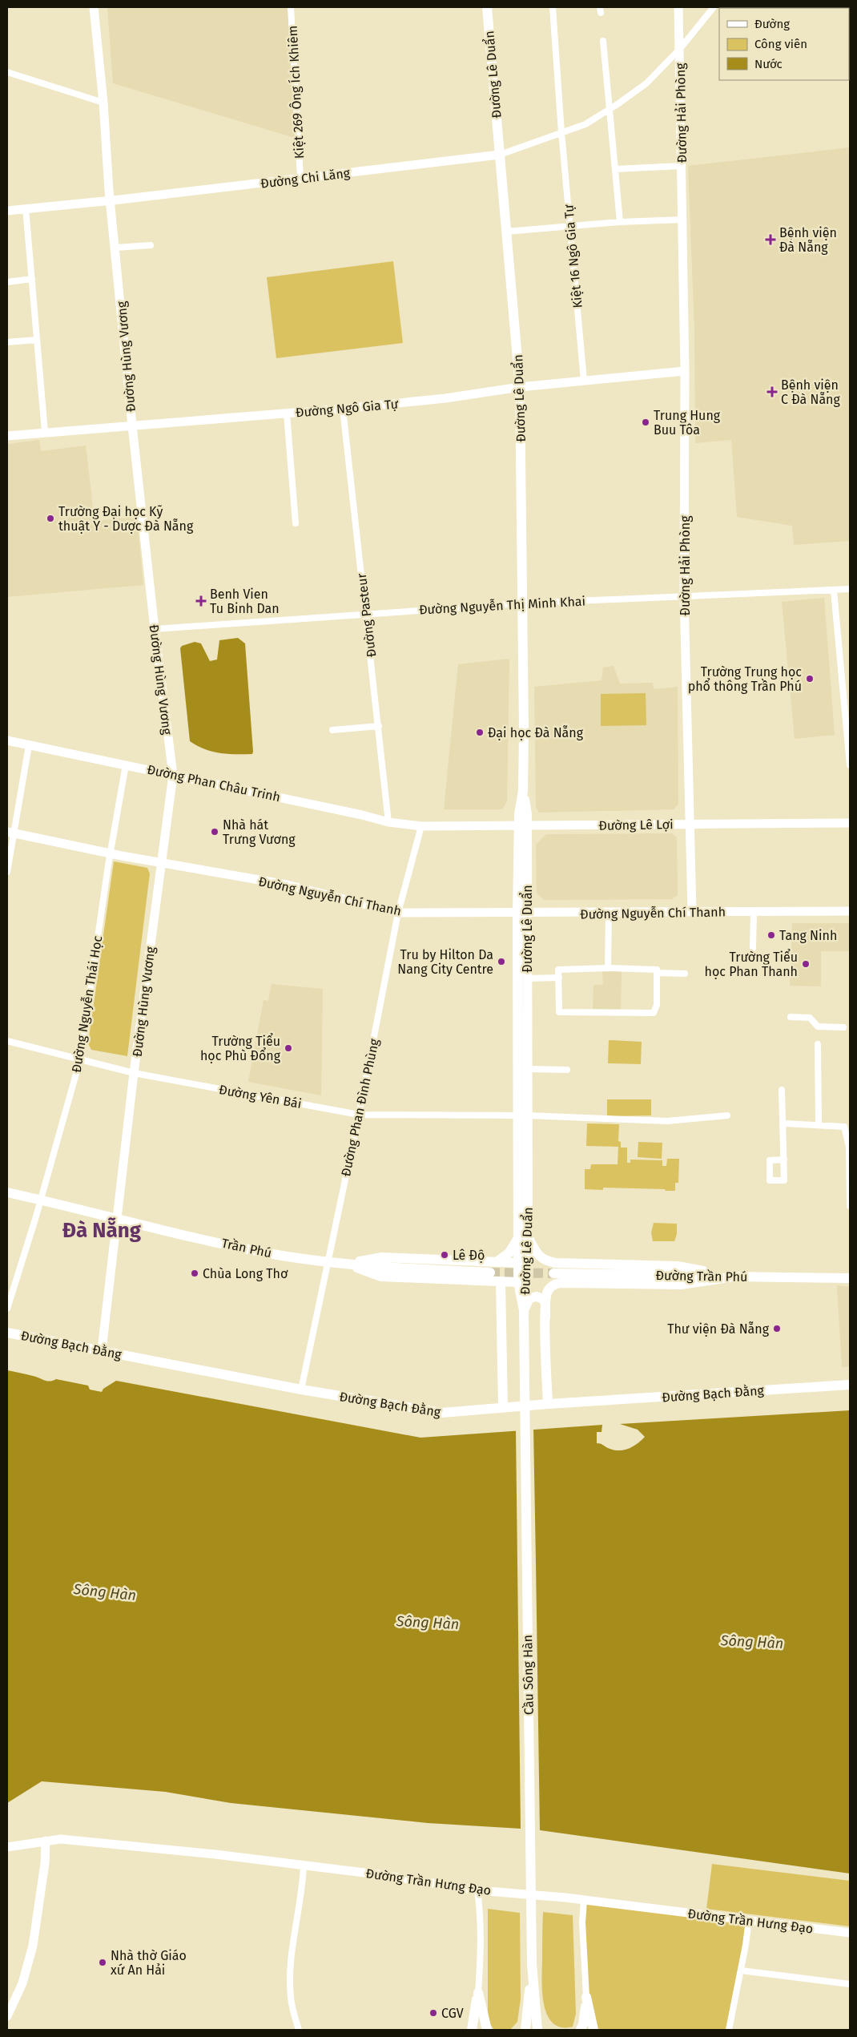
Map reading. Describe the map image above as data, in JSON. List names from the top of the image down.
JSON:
{
  "streets": {
    "main road": [
      "Đường Lê Duẩn",
      "Trần Phú",
      "Đường Trần Phú",
      "Đường Bạch Đằng",
      "Cầu Sông Hàn"
    ],
    "street": [
      "Kiệt 269 Ông Ích Khiêm",
      "Đường Hải Phòng",
      "Đường Chi Lăng",
      "Kiệt 16 Ngô Gia Tự",
      "Đường Hùng Vương",
      "Đường Ngô Gia Tự",
      "Đường Nguyễn Thị Minh Khai",
      "Đường Pasteur",
      "Đường Phan Châu Trinh",
      "Đường Lê Lợi",
      "Đường Nguyễn Chí Thanh",
      "Đường Nguyễn Thái Học",
      "Đường Yên Bái",
      "Đường Phan Đình Phùng",
      "Đường Trần Hưng Đạo"
    ]
  },
  "crossings": [
    ["Đường Lê Duẩn", "Đường Chi Lăng"],
    ["Đường Lê Duẩn", "Đường Ngô Gia Tự"],
    ["Đường Lê Duẩn", "Đường Nguyễn Thị Minh Khai"],
    ["Đường Lê Duẩn", "Đường Lê Lợi"],
    ["Đường Lê Duẩn", "Đường Nguyễn Chí Thanh"],
    ["Đường Lê Duẩn", "Đường Yên Bái"],
    ["Đường Lê Duẩn", "Cầu Sông Hàn"],
    ["Kiệt 269 Ông Ích Khiêm", "Đường Chi Lăng"],
    ["Đường Hải Phòng", "Đường Ngô Gia Tự"],
    ["Đường Hải Phòng", "Đường Nguyễn Thị Minh Khai"],
    ["Đường Hải Phòng", "Đường Lê Lợi"],
    ["Đường Hải Phòng", "Đường Nguyễn Chí Thanh"],
    ["Đường Chi Lăng", "Đường Hùng Vương"],
    ["Kiệt 16 Ngô Gia Tự", "Đường Ngô Gia Tự"],
    ["Đường Hùng Vương", "Đường Ngô Gia Tự"],
    ["Đường Hùng Vương", "Đường Nguyễn Thị Minh Khai"],
    ["Đường Hùng Vương", "Đường Phan Châu Trinh"],
    ["Đường Hùng Vương", "Đường Nguyễn Chí Thanh"],
    ["Đường Hùng Vương", "Đường Yên Bái"],
    ["Đường Hùng Vương", "Trần Phú"],
    ["Đường Hùng Vương", "Đường Bạch Đằng"],
    ["Đường Ngô Gia Tự", "Đường Pasteur"],
    ["Đường Nguyễn Thị Minh Khai", "Đường Pasteur"],
    ["Đường Pasteur", "Đường Phan Châu Trinh"],
    ["Đường Phan Châu Trinh", "Đường Lê Lợi"],
    ["Đường Phan Châu Trinh", "Đường Nguyễn Thái Học"],
    ["Đường Phan Châu Trinh", "Đường Phan Đình Phùng"],
    ["Đường Lê Lợi", "Đường Phan Đình Phùng"],
    ["Đường Nguyễn Chí Thanh", "Đường Nguyễn Thái Học"],
    ["Đường Nguyễn Chí Thanh", "Đường Phan Đình Phùng"],
    ["Đường Nguyễn Thái Học", "Đường Yên Bái"],
    ["Đường Nguyễn Thái Học", "Trần Phú"],
    ["Đường Yên Bái", "Đường Phan Đình Phùng"],
    ["Đường Phan Đình Phùng", "Trần Phú"],
    ["Đường Phan Đình Phùng", "Đường Bạch Đằng"]
  ],
  "districts": ["Đà Nẵng"],
  "water": ["Sông Hàn"],
  "places": {
    "health": ["Bệnh viện Đà Nẵng", "Bệnh viện C Đà Nẵng", "Benh Vien Tu Binh Dan"],
    "other": [
      "Trung Hung Buu Tôa",
      "Trường Đại học Kỹ thuật Y - Dược Đà Nẵng",
      "Trường Trung học phổ thông Trần Phú",
      "Đại học Đà Nẵng",
      "Nhà hát Trưng Vương",
      "Tang Ninh",
      "Tru by Hilton Da Nang City Centre",
      "Trường Tiểu học Phan Thanh",
      "Trường Tiểu học Phù Đổng",
      "Lê Độ",
      "Chùa Long Thơ",
      "Thư viện Đà Nẵng",
      "Nhà thờ Giáo xứ An Hải",
      "CGV"
    ]
  },
  "legend": ["Đường", "Công viên", "Nước"]
}
